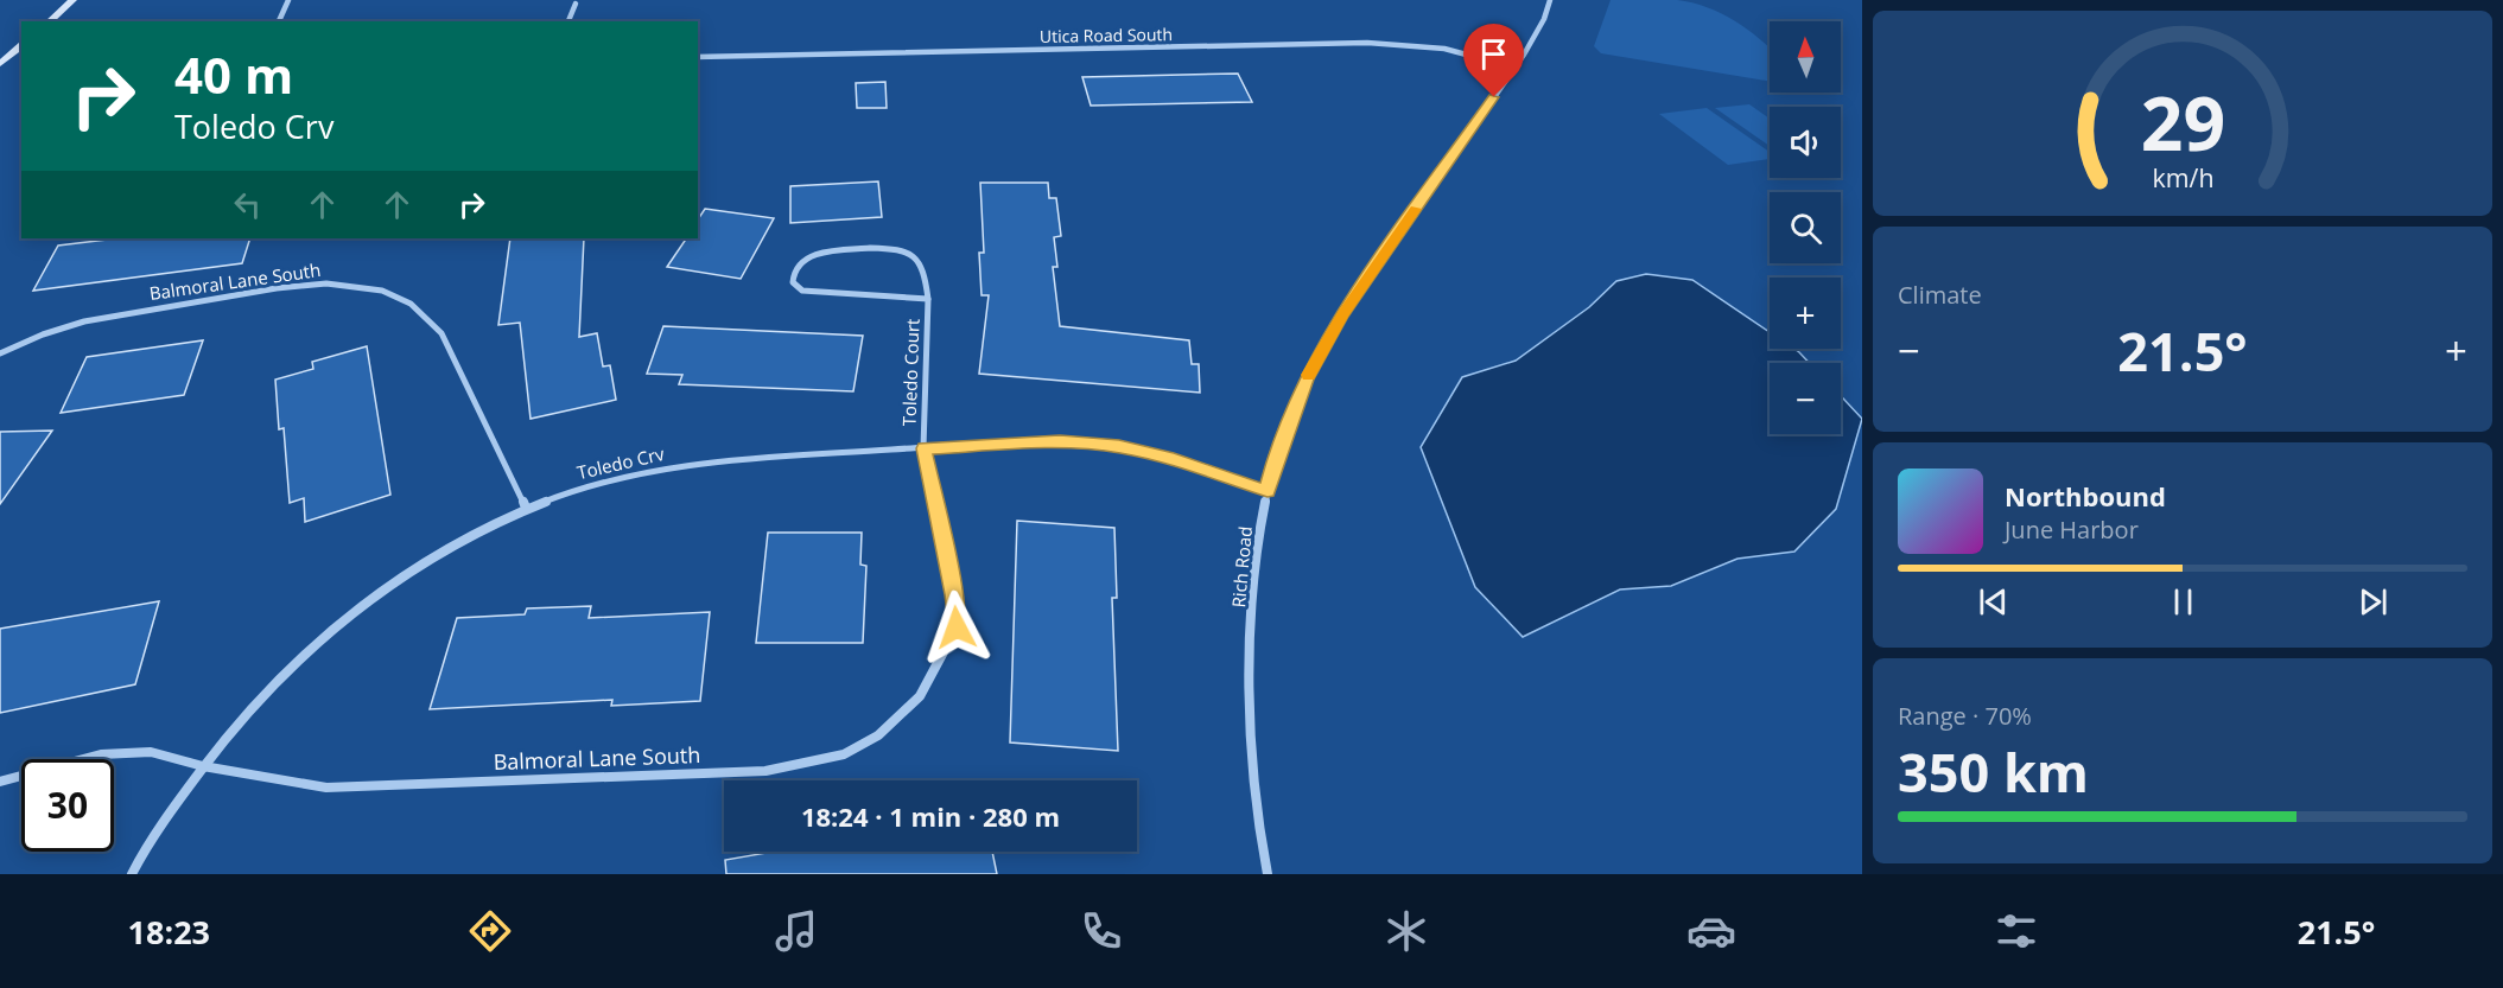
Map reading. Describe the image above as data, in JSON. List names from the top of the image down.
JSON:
{
  "streets": {
    "street": [
      "Utica Road South",
      "Balmoral Lane South",
      "Toledo Court",
      "Toledo Crv",
      "Rich Road"
    ]
  },
  "crossings": [
    ["Utica Road South", "Rich Road"],
    ["Balmoral Lane South", "Toledo Court"],
    ["Balmoral Lane South", "Toledo Crv"],
    ["Toledo Court", "Toledo Crv"],
    ["Toledo Crv", "Rich Road"]
  ],
  "north": "top",
  "page": {
    "map_buttons": ["+", "−"],
    "turn": ["40 m", "Toledo Crv"],
    "tile": [
      "Climate",
      ["Range · 70%", "350 km"]
    ],
    "heat": ["−", "21.5°", "+"],
    "song": ["Northbound", "June Harbor"],
    "limit": "30",
    "trip": "18:24 · 1 min · 280 m",
    "tabs": ["18:23", "21.5°"],
    "gauge": ["29", "km/h"]
  }
}
